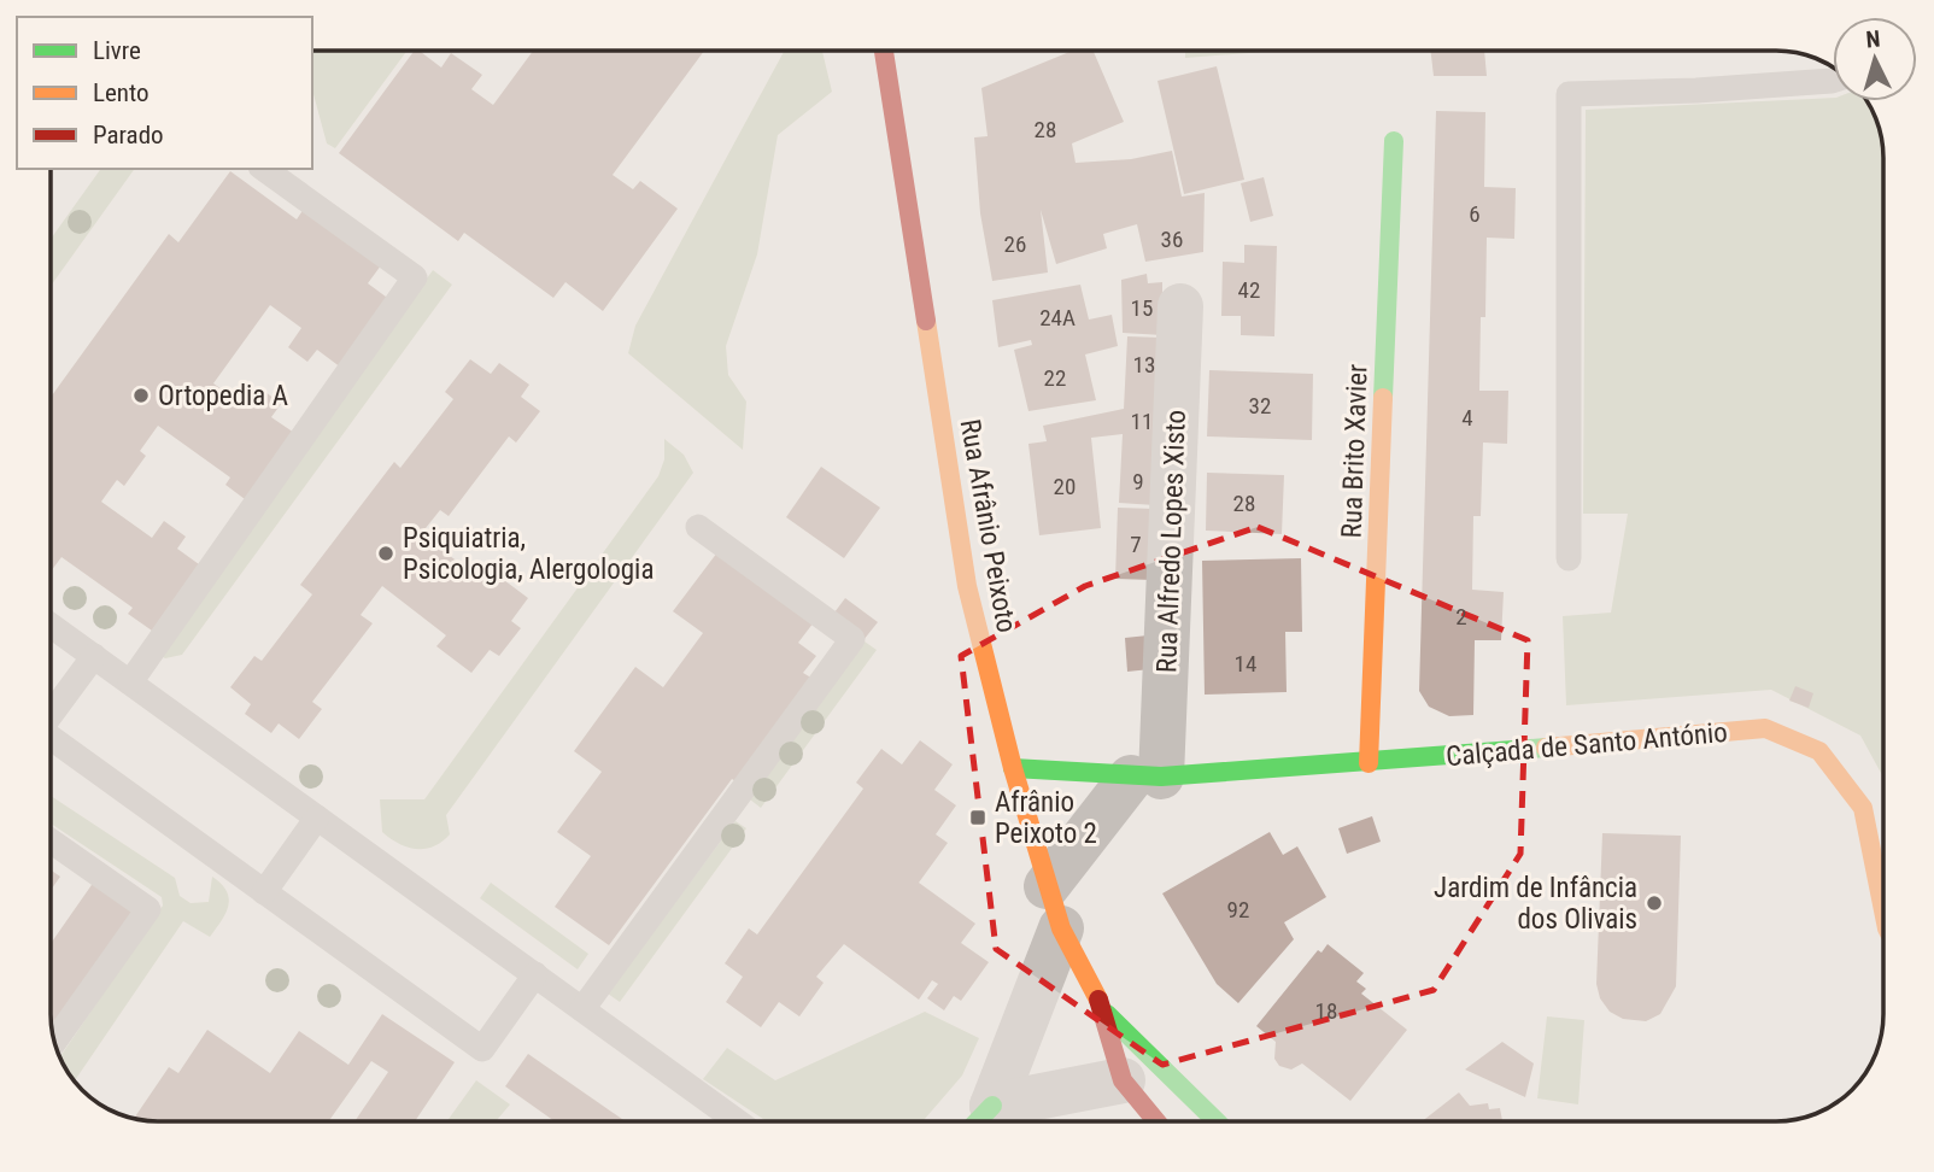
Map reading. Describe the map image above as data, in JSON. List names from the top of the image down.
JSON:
{
  "streets": {
    "street": [
      "Rua Brito Xavier",
      "Rua Afrânio Peixoto",
      "Rua Alfredo Lopes Xisto",
      "Calçada de Santo António"
    ]
  },
  "crossings": [
    ["Rua Brito Xavier", "Calçada de Santo António"],
    ["Rua Afrânio Peixoto", "Calçada de Santo António"],
    ["Rua Alfredo Lopes Xisto", "Calçada de Santo António"]
  ],
  "places": {
    "other": ["Ortopedia A", "Psiquiatria, Psicologia, Alergologia", "Jardim de Infância dos Olivais"],
    "transit": ["Afrânio Peixoto 2"]
  },
  "house_numbers": [
    "28",
    "6",
    "36",
    "26",
    "42",
    "15",
    "24A",
    "13",
    "22",
    "32",
    "4",
    "11",
    "9",
    "20",
    "28",
    "7",
    "2",
    "14",
    "92",
    "18"
  ],
  "legend": ["Livre", "Lento", "Parado"],
  "north": "top"
}
